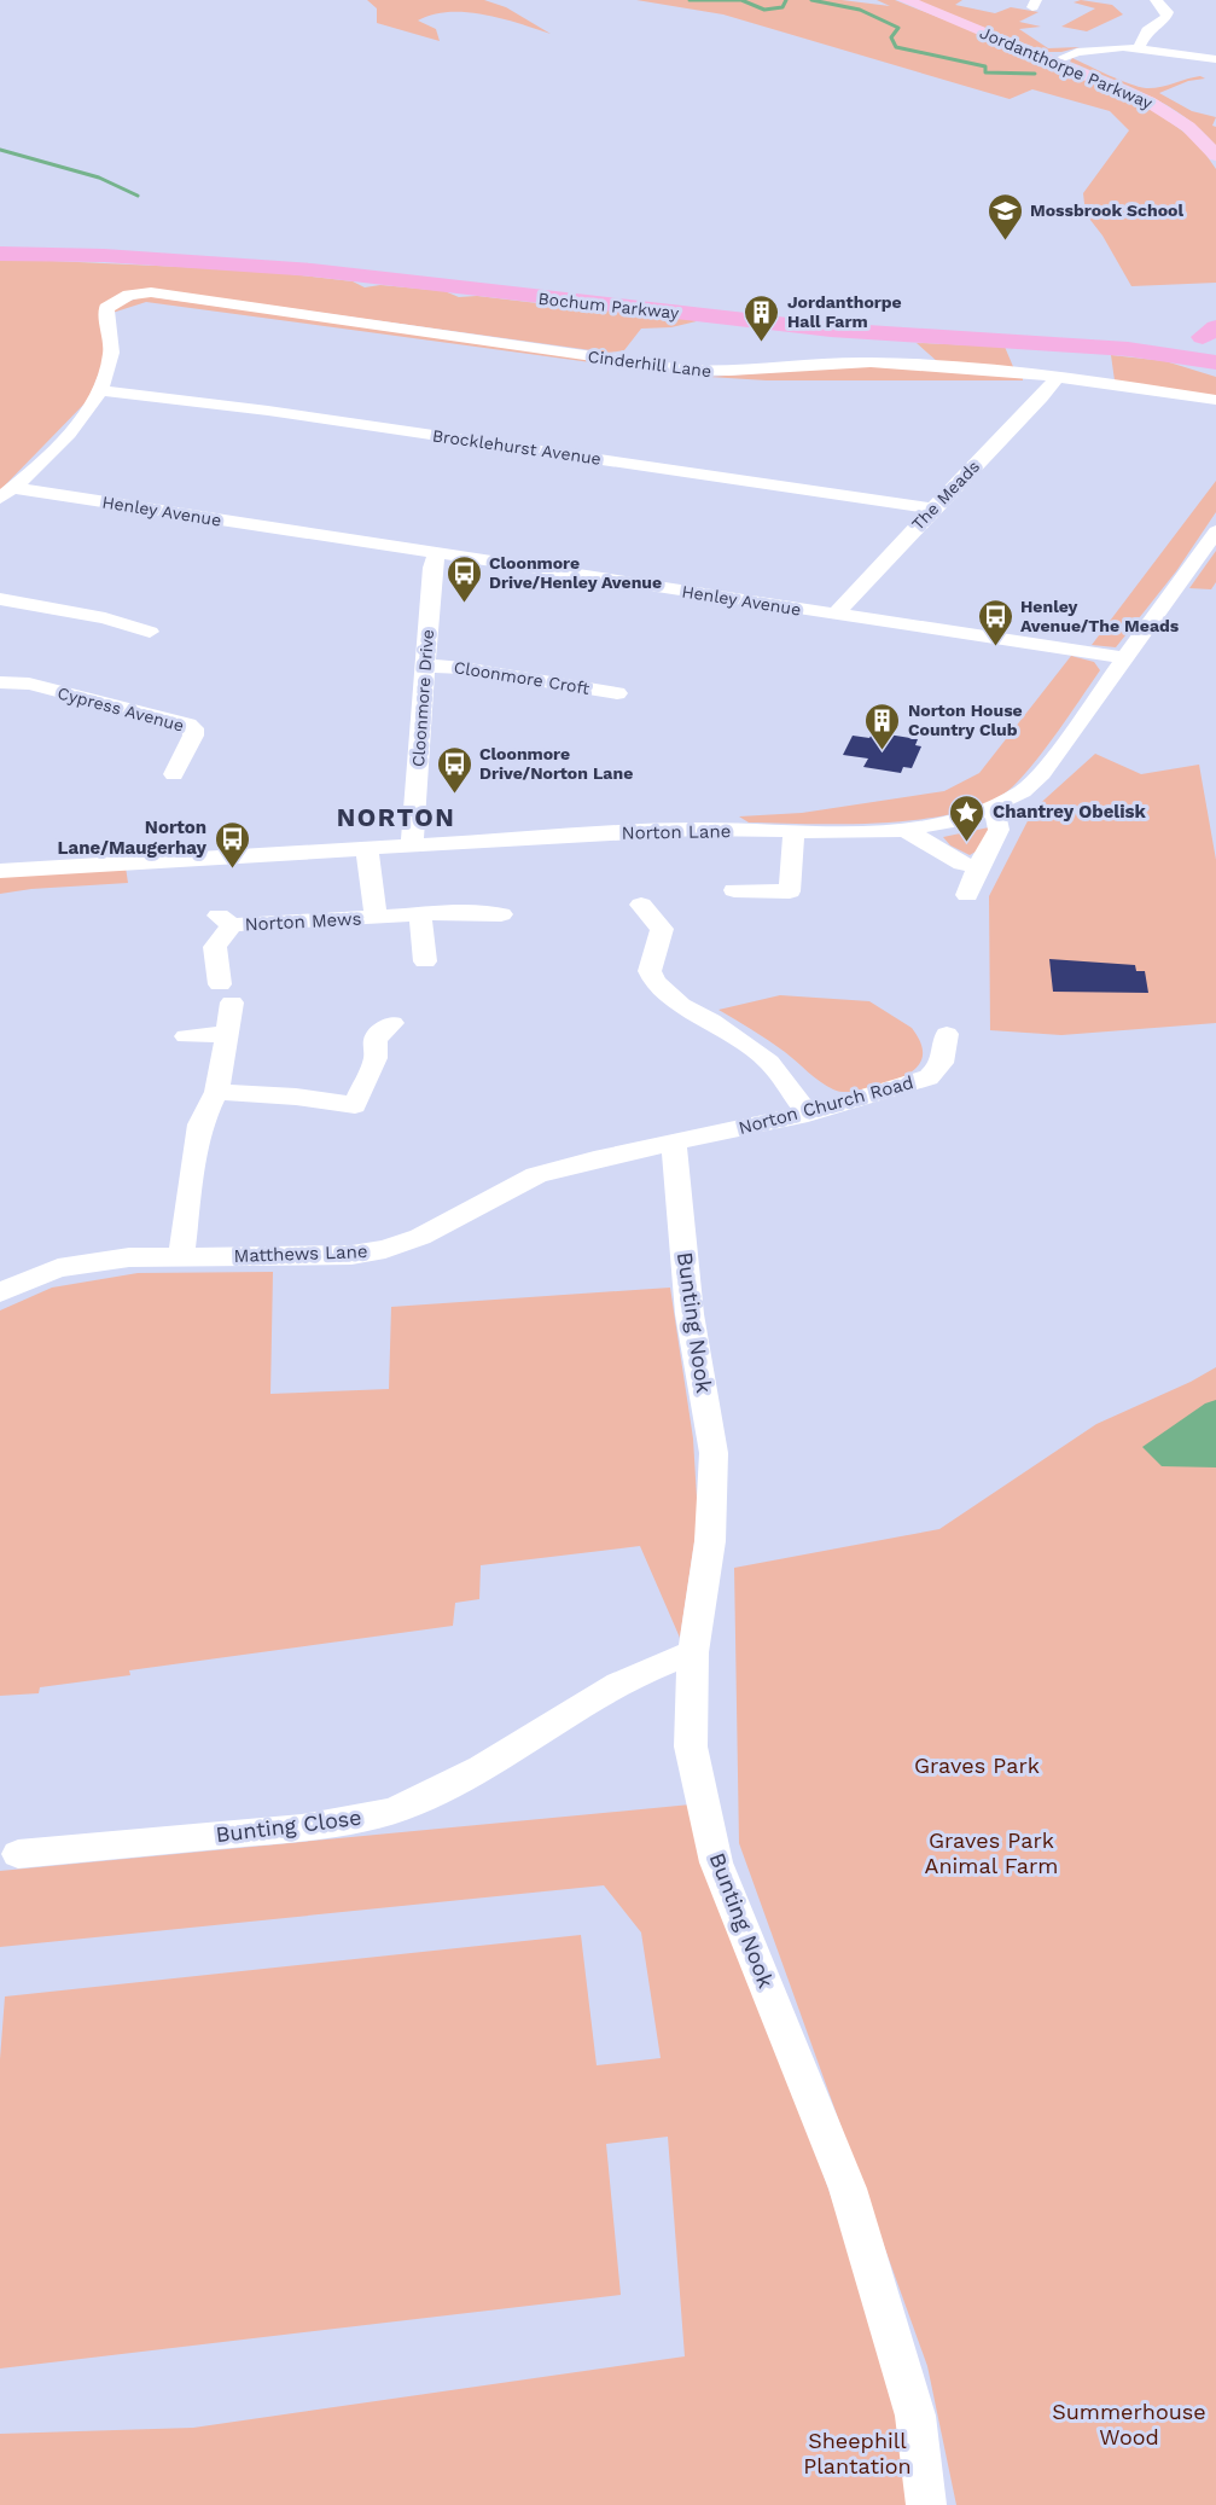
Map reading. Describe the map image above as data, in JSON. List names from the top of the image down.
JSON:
{
  "streets": {
    "highway": ["Bochum Parkway"],
    "main road": ["Jordanthorpe Parkway"],
    "street": [
      "Cinderhill Lane",
      "Brocklehurst Avenue",
      "The Meads",
      "Henley Avenue",
      "Cloonmore Croft",
      "Cloonmore Drive",
      "Cypress Avenue",
      "Norton Lane",
      "Norton Mews",
      "Norton Church Road",
      "Matthews Lane",
      "Bunting Nook",
      "Bunting Close"
    ]
  },
  "crossings": [
    ["Cinderhill Lane", "Brocklehurst Avenue"],
    ["Cinderhill Lane", "The Meads"],
    ["Brocklehurst Avenue", "The Meads"],
    ["The Meads", "Henley Avenue"],
    ["Henley Avenue", "Cloonmore Drive"],
    ["Henley Avenue", "Norton Lane"],
    ["Cloonmore Croft", "Cloonmore Drive"],
    ["Cloonmore Drive", "Norton Lane"],
    ["Norton Lane", "Norton Mews"],
    ["Norton Mews", "Matthews Lane"],
    ["Norton Church Road", "Matthews Lane"],
    ["Norton Church Road", "Bunting Nook"],
    ["Matthews Lane", "Bunting Nook"],
    ["Bunting Nook", "Bunting Close"]
  ],
  "districts": ["NORTON"],
  "parks": [
    "Graves Park",
    "Graves Park Animal Farm",
    "Summerhouse Wood",
    "Sheephill Plantation"
  ],
  "places": {
    "school or university": ["Mossbrook School"],
    "building": ["Jordanthorpe Hall Farm", "Norton House Country Club"],
    "bus stop": [
      "Cloonmore Drive/Henley Avenue",
      "Henley Avenue/The Meads",
      "Cloonmore Drive/Norton Lane",
      "Norton Lane/Maugerhay"
    ],
    "place": ["Chantrey Obelisk"]
  }
}
